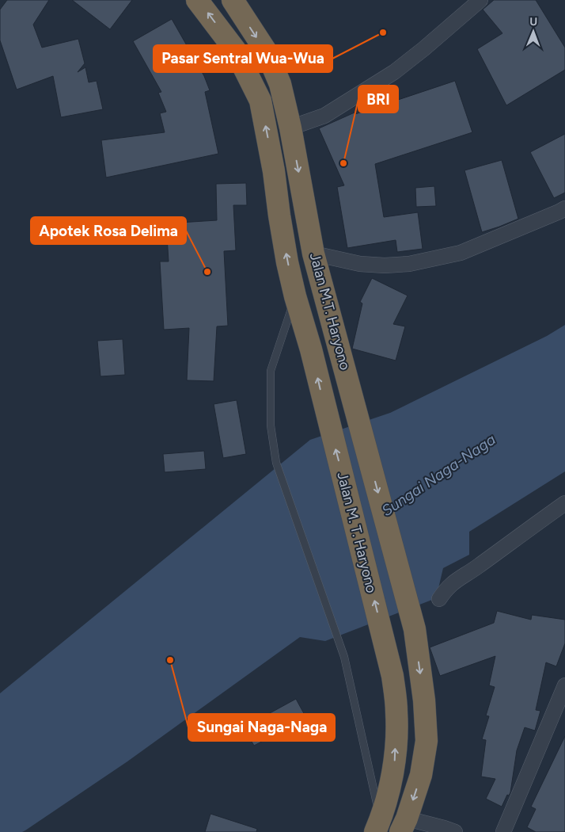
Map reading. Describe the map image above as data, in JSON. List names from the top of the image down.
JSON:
{
  "streets": {
    "highway": ["Jalan M.T. Haryono", "Jalan M. T. Haryono"]
  },
  "crossings": [
    ["Jalan M.T. Haryono", "Jalan M. T. Haryono"]
  ],
  "one_way": ["Jalan M. T. Haryono"],
  "water": ["Sungai Naga-Naga"],
  "places": [
    "Pasar Sentral Wua-Wua",
    "BRI",
    "Apotek Rosa Delima",
    "Sungai Naga-Naga"
  ],
  "north": "top"
}
